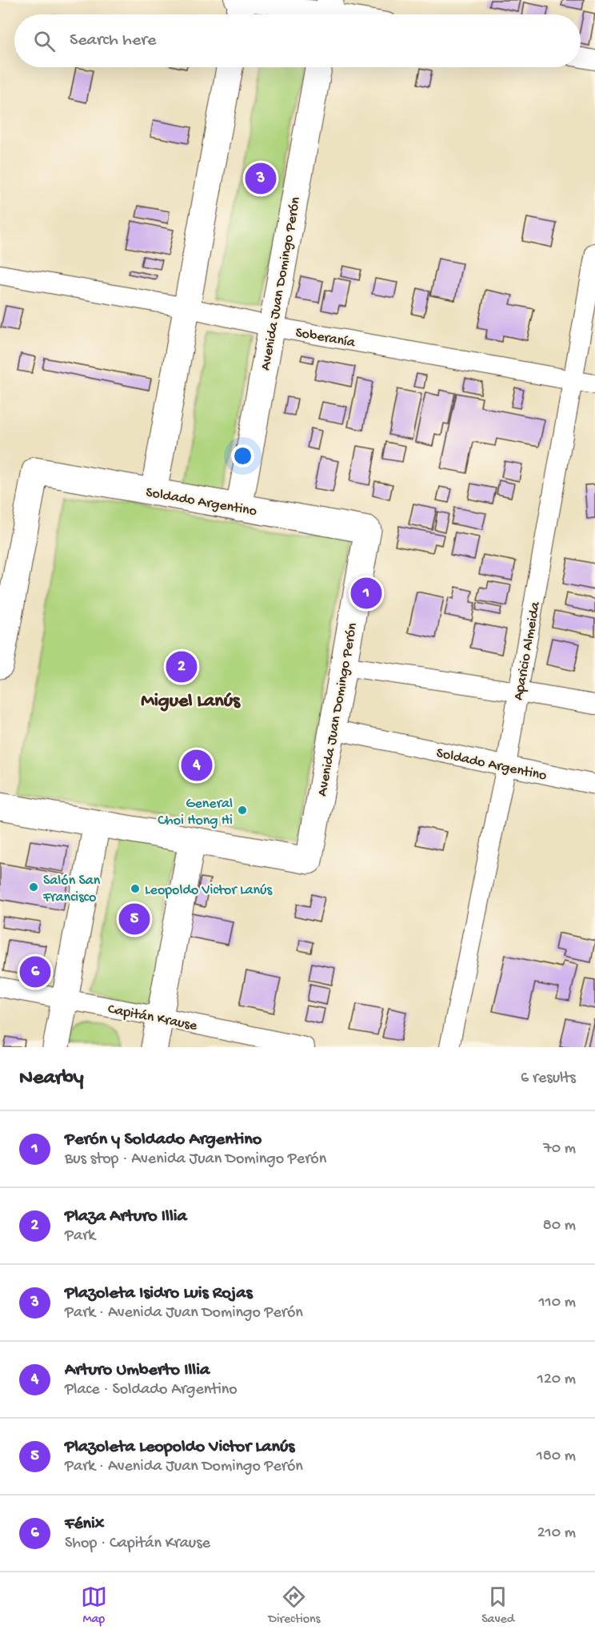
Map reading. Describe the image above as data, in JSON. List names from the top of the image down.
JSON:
{
  "streets": {
    "main road": ["Avenida Juan Domingo Perón", "Soldado Argentino"],
    "street": ["Soberanía", "Aparicio Almeida", "Capitán Krause"]
  },
  "crossings": [
    ["Avenida Juan Domingo Perón", "Soberanía"],
    ["Avenida Juan Domingo Perón", "Soldado Argentino"],
    ["Soberanía", "Aparicio Almeida"],
    ["Soldado Argentino", "Aparicio Almeida"]
  ],
  "districts": ["Miguel Lanús"],
  "places": ["General Choi Hong Hi", "Salón San Francisco", "Leopoldo Victor Lanús"],
  "page": {
    "search": "Search here",
    "pins": [
      "3",
      "1",
      "2",
      "4",
      "5",
      "6"
    ],
    "heading": ["Nearby", "6 results"],
    "list": [
      {
        "mark": "1",
        "name": "Perón y Soldado Argentino",
        "note": "Bus stop · Avenida Juan Domingo Perón",
        "value": "70 m"
      },
      {
        "mark": "2",
        "name": "Plaza Arturo Illia",
        "note": "Park",
        "value": "80 m"
      },
      {
        "mark": "3",
        "name": "Plazoleta Isidro Luis Rojas",
        "note": "Park · Avenida Juan Domingo Perón",
        "value": "110 m"
      },
      {
        "mark": "4",
        "name": "Arturo Umberto Illia",
        "note": "Place · Soldado Argentino",
        "value": "120 m"
      },
      {
        "mark": "5",
        "name": "Plazoleta Leopoldo Victor Lanús",
        "note": "Park · Avenida Juan Domingo Perón",
        "value": "180 m"
      },
      {
        "mark": "6",
        "name": "Fénix",
        "note": "Shop · Capitán Krause",
        "value": "210 m"
      }
    ],
    "nav": ["Map", "Directions", "Saved"]
  }
}
